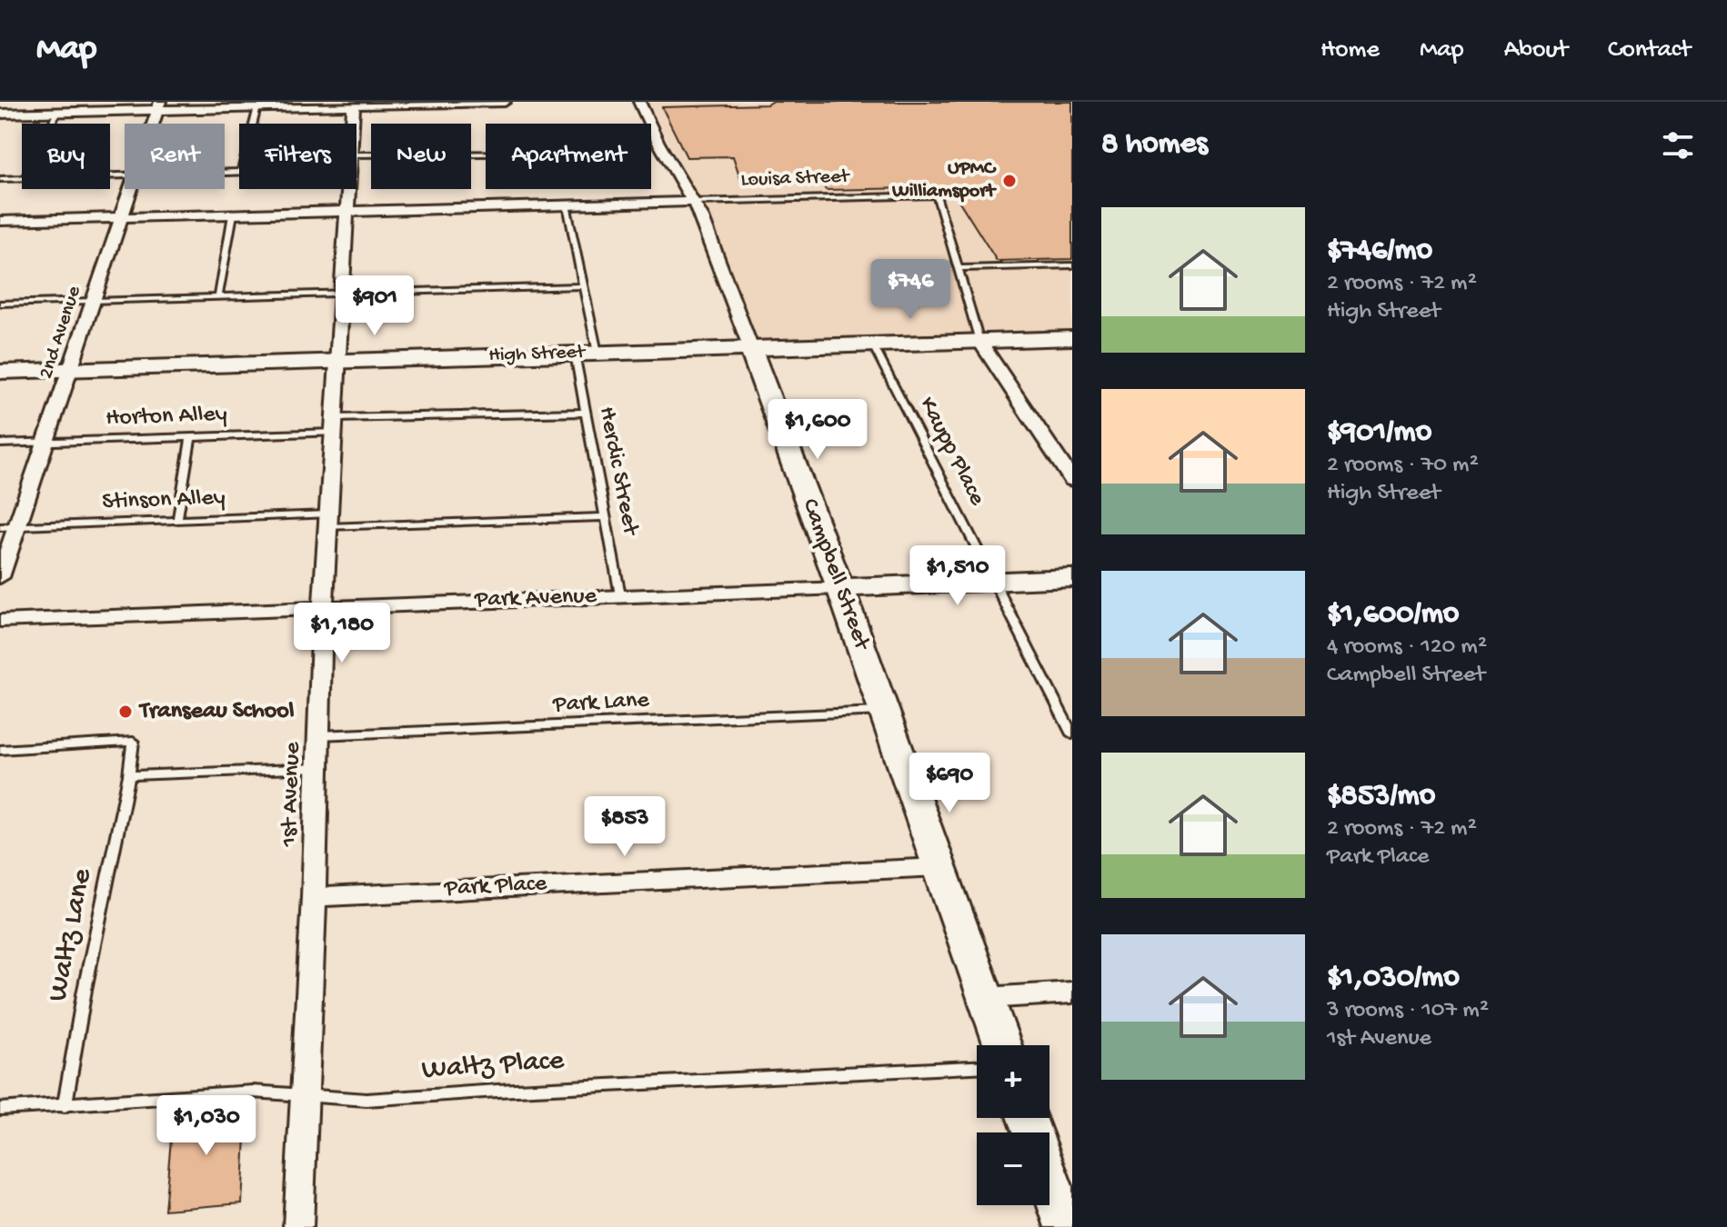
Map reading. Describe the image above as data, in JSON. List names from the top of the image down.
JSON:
{
  "streets": {
    "street": [
      "Louisa Street",
      "2nd Avenue",
      "High Street",
      "Campbell Street",
      "Park Avenue",
      "1st Avenue",
      "Park Place"
    ],
    "lane": [
      "Horton Alley",
      "Kaupp Place",
      "Herdic Street",
      "Stinson Alley",
      "Park Lane",
      "Waltz Lane",
      "Waltz Place"
    ]
  },
  "crossings": [
    ["Louisa Street", "2nd Avenue"],
    ["Louisa Street", "Campbell Street"],
    ["Louisa Street", "1st Avenue"],
    ["2nd Avenue", "High Street"],
    ["2nd Avenue", "Horton Alley"],
    ["2nd Avenue", "Stinson Alley"],
    ["High Street", "Kaupp Place"],
    ["High Street", "Herdic Street"],
    ["High Street", "Campbell Street"],
    ["High Street", "1st Avenue"],
    ["Horton Alley", "Herdic Street"],
    ["Horton Alley", "1st Avenue"],
    ["Kaupp Place", "Park Avenue"],
    ["Herdic Street", "Stinson Alley"],
    ["Herdic Street", "Park Avenue"],
    ["Stinson Alley", "1st Avenue"],
    ["Campbell Street", "Park Avenue"],
    ["Campbell Street", "Park Lane"],
    ["Campbell Street", "Park Place"],
    ["Park Avenue", "1st Avenue"],
    ["Park Lane", "1st Avenue"],
    ["1st Avenue", "Park Place"],
    ["1st Avenue", "Waltz Place"],
    ["Waltz Lane", "Waltz Place"]
  ],
  "places": ["UPMC Williamsport", "Transeau School"],
  "page": {
    "header": "Map",
    "nav": [
      "Home",
      "Map",
      "About",
      "Contact"
    ],
    "heading": "8 homes",
    "chip": [
      "Buy",
      "Rent",
      "Filters",
      "New",
      "Apartment"
    ],
    "list": [
      {
        "name": "$746/mo",
        "note": "2 rooms · 72 m² · High Street"
      },
      {
        "name": "$901/mo",
        "note": "2 rooms · 70 m² · High Street"
      },
      {
        "name": "$1,600/mo",
        "note": "4 rooms · 120 m² · Campbell Street"
      },
      {
        "name": "$853/mo",
        "note": "2 rooms · 72 m² · Park Place"
      },
      {
        "name": "$1,030/mo",
        "note": "3 rooms · 107 m² · 1st Avenue"
      }
    ],
    "price": [
      "$746",
      "$901",
      "$1,600",
      "$1,510",
      "$1,180",
      "$690",
      "$853",
      "$1,030"
    ],
    "map_buttons": ["+", "−"]
  }
}
